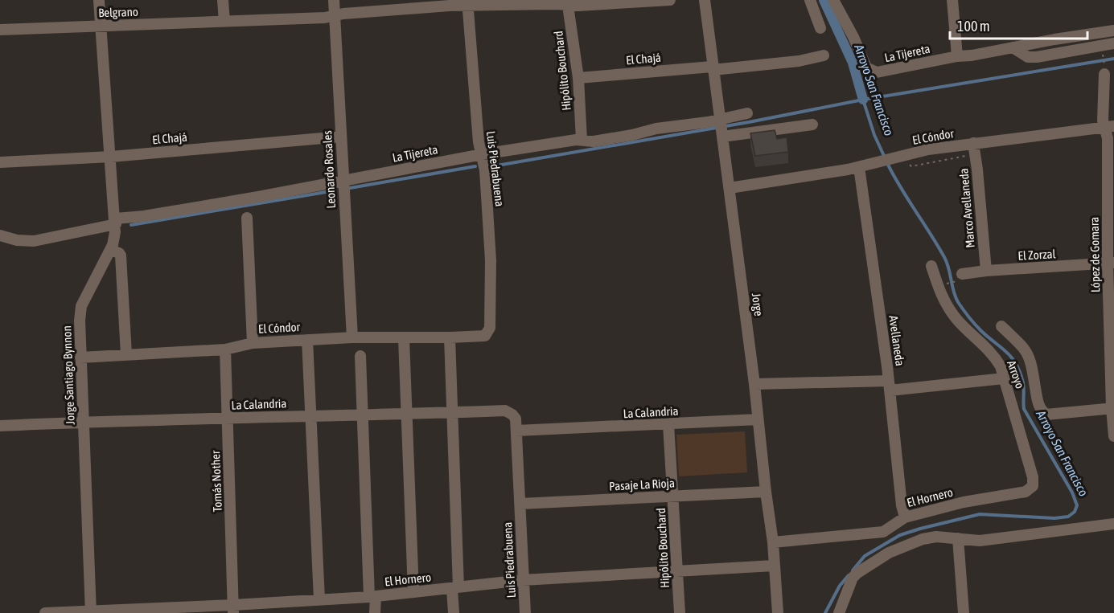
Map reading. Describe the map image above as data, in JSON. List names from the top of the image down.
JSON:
{
  "streets": {
    "street": [
      "Belgrano",
      "La Tijereta",
      "El Chajá",
      "Hipólito Bouchard",
      "El Cóndor",
      "Luis Piedrabuena",
      "Leonardo Rosales",
      "Marco Avellaneda",
      "El Zorzal",
      "López de Gomara",
      "Jorge",
      "Avellaneda",
      "Arroyo",
      "Jorge Santiago Bynnon",
      "La Calandria",
      "Tomás Nother",
      "Pasaje La Rioja",
      "El Hornero"
    ]
  },
  "crossings": [
    ["Belgrano", "Hipólito Bouchard"],
    ["Belgrano", "Luis Piedrabuena"],
    ["Belgrano", "Leonardo Rosales"],
    ["Belgrano", "Jorge Santiago Bynnon"],
    ["La Tijereta", "Hipólito Bouchard"],
    ["La Tijereta", "Luis Piedrabuena"],
    ["La Tijereta", "Leonardo Rosales"],
    ["La Tijereta", "Jorge"],
    ["La Tijereta", "Jorge Santiago Bynnon"],
    ["El Chajá", "Hipólito Bouchard"],
    ["El Chajá", "Leonardo Rosales"],
    ["El Chajá", "Jorge"],
    ["El Chajá", "Jorge Santiago Bynnon"],
    ["Hipólito Bouchard", "La Calandria"],
    ["Hipólito Bouchard", "Pasaje La Rioja"],
    ["Hipólito Bouchard", "El Hornero"],
    ["El Cóndor", "Luis Piedrabuena"],
    ["El Cóndor", "Leonardo Rosales"],
    ["El Cóndor", "Marco Avellaneda"],
    ["El Cóndor", "López de Gomara"],
    ["El Cóndor", "Jorge"],
    ["El Cóndor", "Avellaneda"],
    ["El Cóndor", "Jorge Santiago Bynnon"],
    ["El Cóndor", "Tomás Nother"],
    ["Luis Piedrabuena", "La Calandria"],
    ["Luis Piedrabuena", "Pasaje La Rioja"],
    ["Luis Piedrabuena", "El Hornero"],
    ["Marco Avellaneda", "El Zorzal"],
    ["El Zorzal", "López de Gomara"],
    ["Jorge", "La Calandria"],
    ["Jorge", "Pasaje La Rioja"],
    ["Jorge", "El Hornero"],
    ["Avellaneda", "El Hornero"],
    ["Arroyo", "El Hornero"],
    ["Jorge Santiago Bynnon", "La Calandria"],
    ["Jorge Santiago Bynnon", "El Hornero"],
    ["La Calandria", "Tomás Nother"],
    ["Tomás Nother", "El Hornero"]
  ],
  "water": ["Arroyo San Francisco"],
  "scale_bar": "100 m"
}
